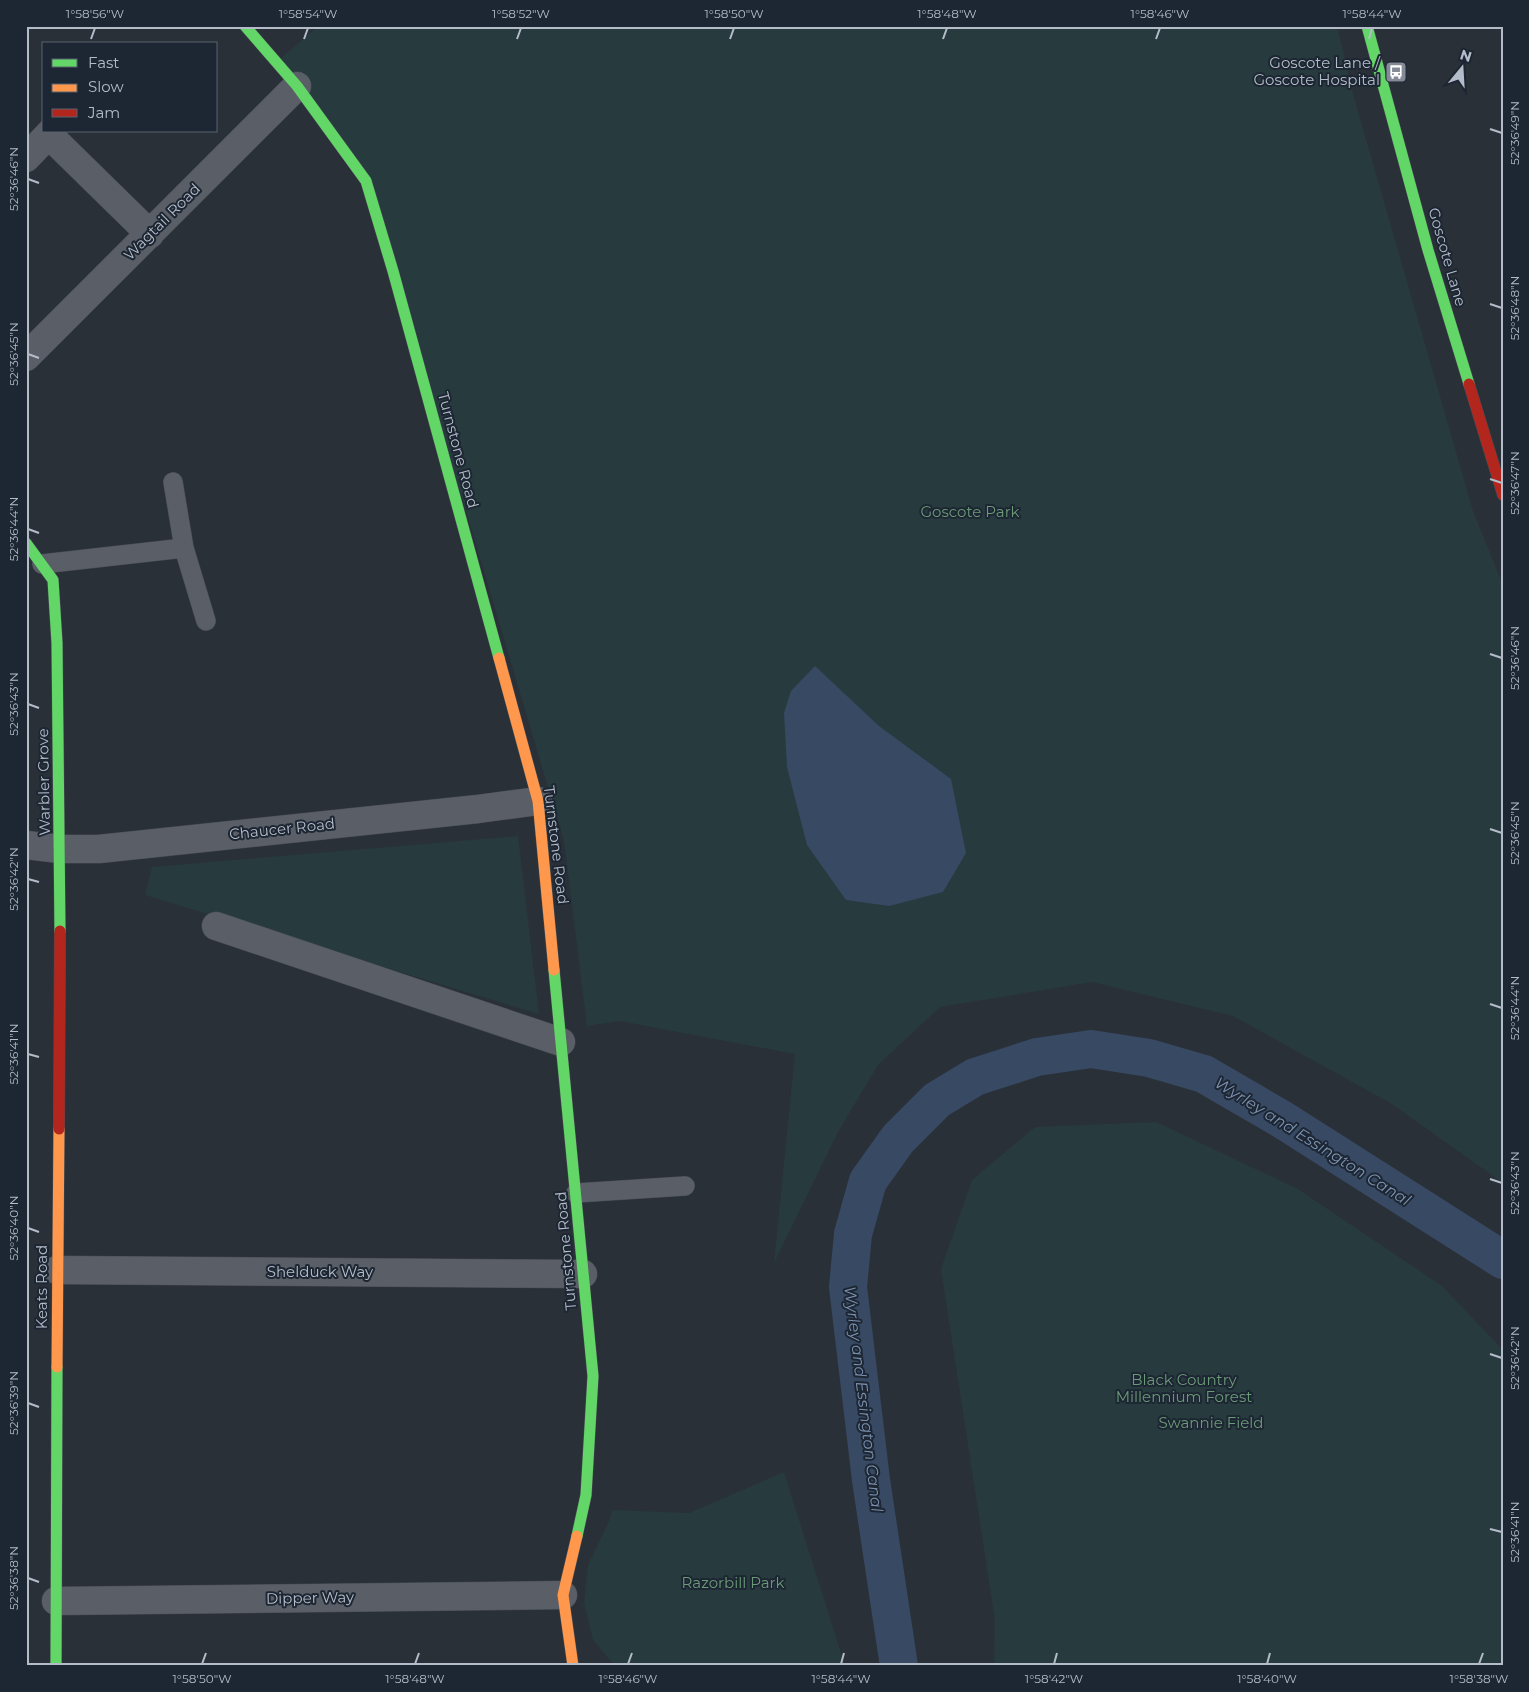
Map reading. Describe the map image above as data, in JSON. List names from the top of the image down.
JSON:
{
  "streets": {
    "street": [
      "Wagtail Road",
      "Goscote Lane",
      "Turnstone Road",
      "Warbler Grove",
      "Chaucer Road",
      "Shelduck Way",
      "Keats Road",
      "Dipper Way"
    ]
  },
  "crossings": [
    ["Wagtail Road", "Turnstone Road"],
    ["Turnstone Road", "Chaucer Road"],
    ["Turnstone Road", "Shelduck Way"],
    ["Turnstone Road", "Dipper Way"],
    ["Warbler Grove", "Chaucer Road"],
    ["Warbler Grove", "Keats Road"],
    ["Chaucer Road", "Keats Road"],
    ["Shelduck Way", "Keats Road"],
    ["Keats Road", "Dipper Way"]
  ],
  "water": ["Wyrley and Essington Canal"],
  "parks": [
    "Goscote Park",
    "Black Country Millennium Forest",
    "Swannie Field",
    "Razorbill Park"
  ],
  "places": {
    "bus stop": ["Goscote Lane / Goscote Hospital"]
  },
  "legend": ["Fast", "Slow", "Jam"],
  "north": "top",
  "coordinates": [
    "1°58'56\"W",
    "1°58'54\"W",
    "1°58'52\"W",
    "1°58'50\"W",
    "1°58'48\"W",
    "1°58'46\"W",
    "1°58'44\"W",
    "52°36'49\"N",
    "52°36'46\"N",
    "52°36'48\"N",
    "52°36'45\"N",
    "52°36'47\"N",
    "52°36'44\"N",
    "52°36'43\"N",
    "52°36'42\"N",
    "52°36'41\"N",
    "52°36'40\"N",
    "52°36'39\"N",
    "52°36'38\"N",
    "1°58'42\"W",
    "1°58'40\"W",
    "1°58'38\"W"
  ]
}
